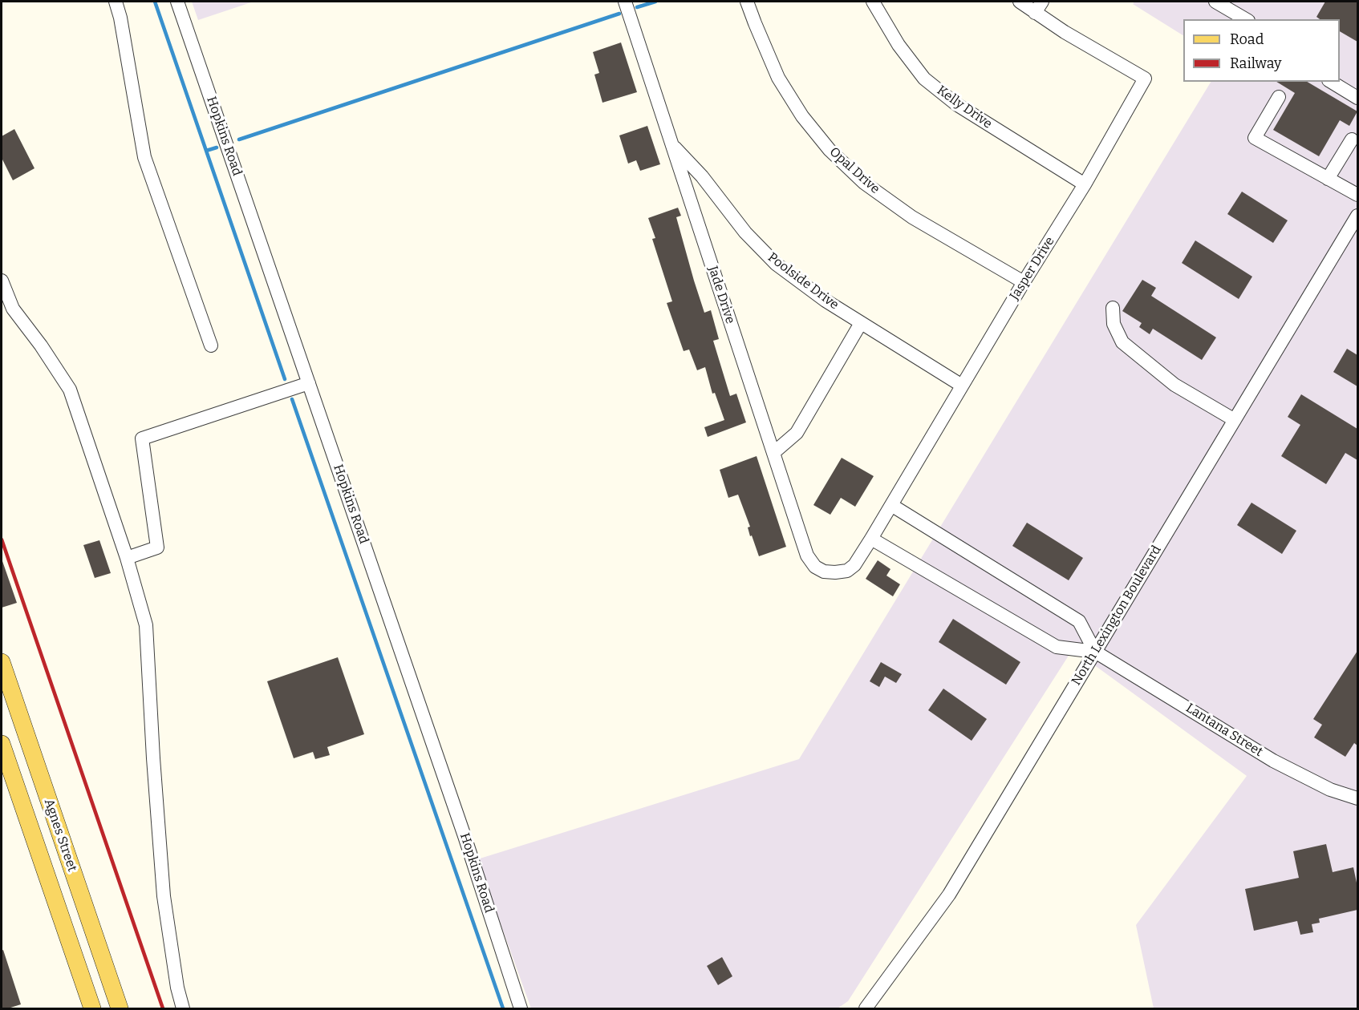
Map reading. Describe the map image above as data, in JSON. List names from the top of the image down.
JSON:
{
  "streets": {
    "main road": ["Agnes Street"],
    "street": [
      "Kelly Drive",
      "Hopkins Road",
      "Opal Drive",
      "Jasper Drive",
      "Poolside Drive",
      "Jade Drive",
      "North Lexington Boulevard",
      "Lantana Street"
    ]
  },
  "crossings": [
    ["Kelly Drive", "Jasper Drive"],
    ["Opal Drive", "Jasper Drive"],
    ["Jasper Drive", "Poolside Drive"],
    ["Jasper Drive", "Jade Drive"],
    ["Jasper Drive", "Lantana Street"],
    ["Poolside Drive", "Jade Drive"],
    ["North Lexington Boulevard", "Lantana Street"]
  ],
  "legend": ["Road", "Railway"]
}
